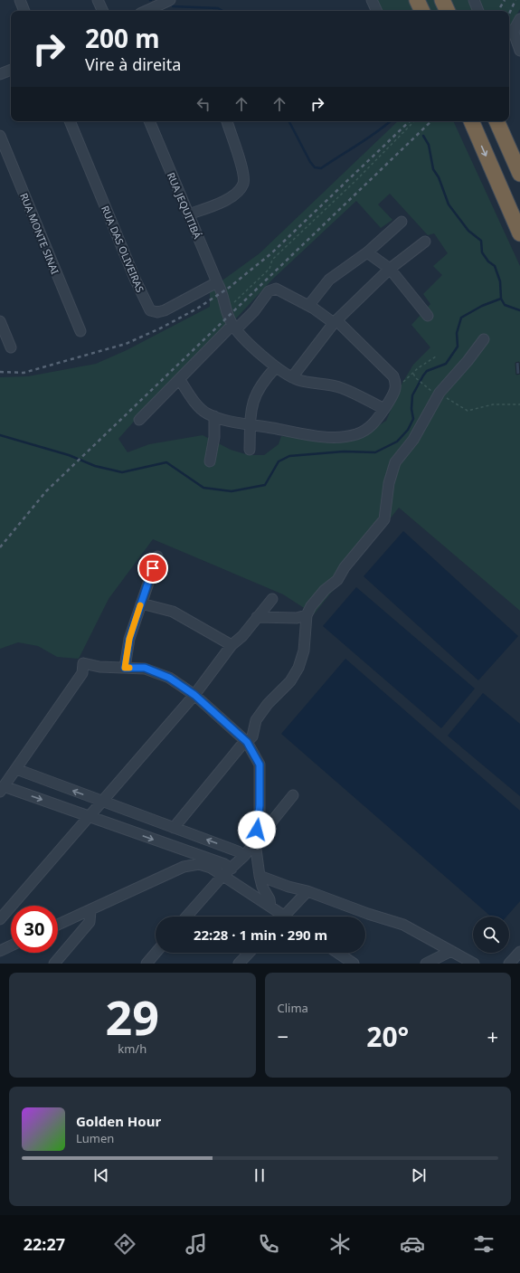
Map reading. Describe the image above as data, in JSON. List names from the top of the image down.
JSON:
{
  "streets": {
    "street": ["RUA JEQUITIBÁ", "RUA MONTE SINAI", "RUA DAS OLIVEIRAS"]
  },
  "crossings": [
    ["RUA JEQUITIBÁ", "RUA DAS OLIVEIRAS"]
  ],
  "page": {
    "turn": ["200 m", "Vire à direita"],
    "limit": "30",
    "trip": "22:28 · 1 min · 290 m",
    "tile": [
      ["29", "km/h"],
      "Clima"
    ],
    "heat": ["−", "20°", "+"],
    "song": ["Golden Hour", "Lumen"],
    "tabs": "22:27"
  }
}
